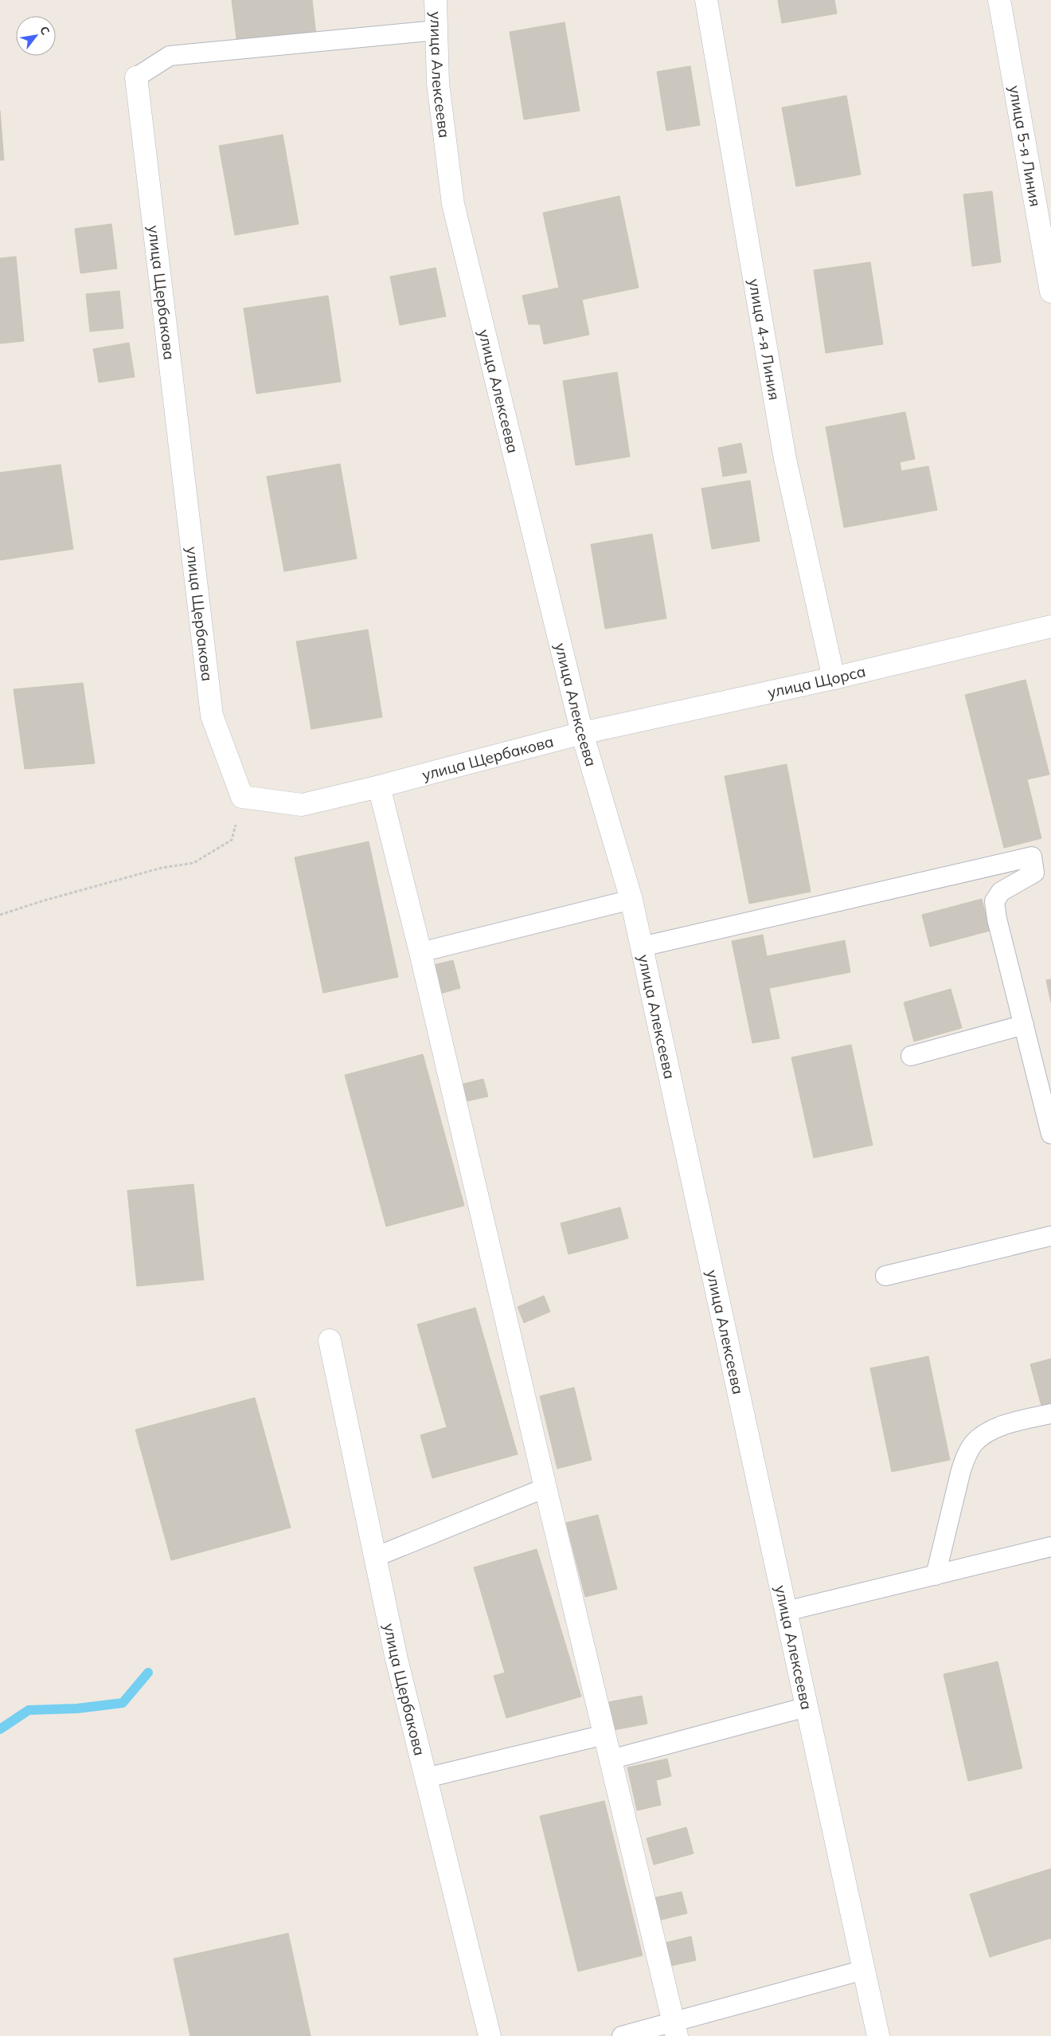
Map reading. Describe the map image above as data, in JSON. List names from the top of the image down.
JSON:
{
  "streets": {
    "street": [
      "улица Алексеева",
      "улица 5-я Линия",
      "улица Щербакова",
      "улица 4-я Линия",
      "улица Щорса"
    ]
  },
  "crossings": [
    ["улица Алексеева", "улица Щербакова"],
    ["улица Алексеева", "улица Щорса"],
    ["улица Щербакова", "улица Щорса"],
    ["улица 4-я Линия", "улица Щорса"]
  ],
  "north": "top right"
}
